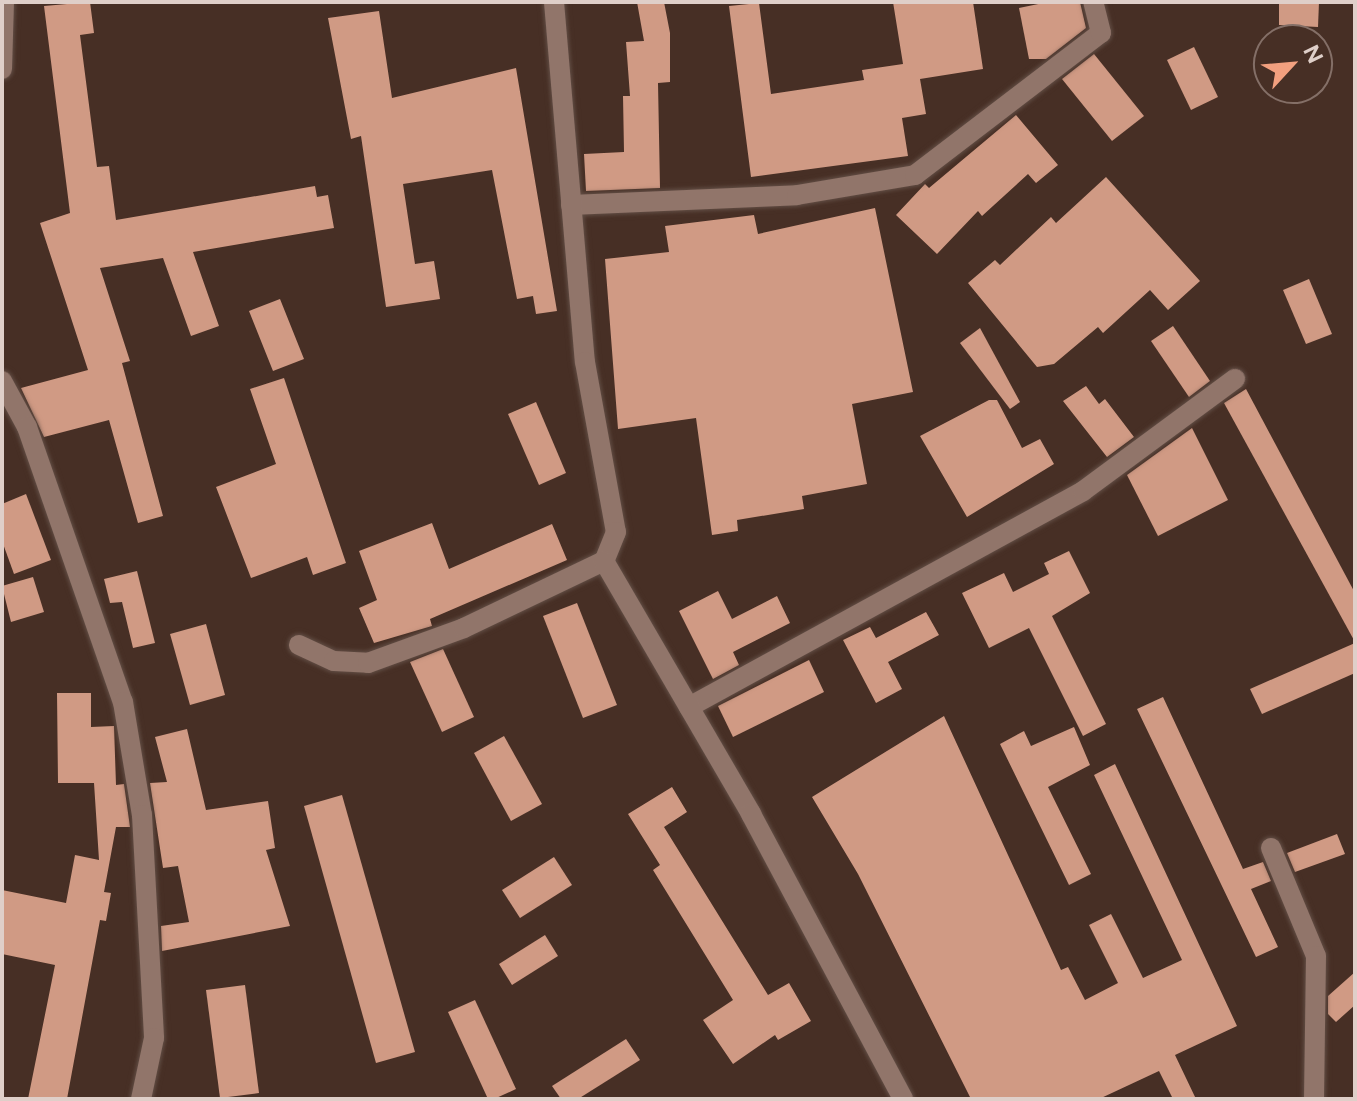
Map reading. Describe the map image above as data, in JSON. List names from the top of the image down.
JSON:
{
  "north": "top right"
}
